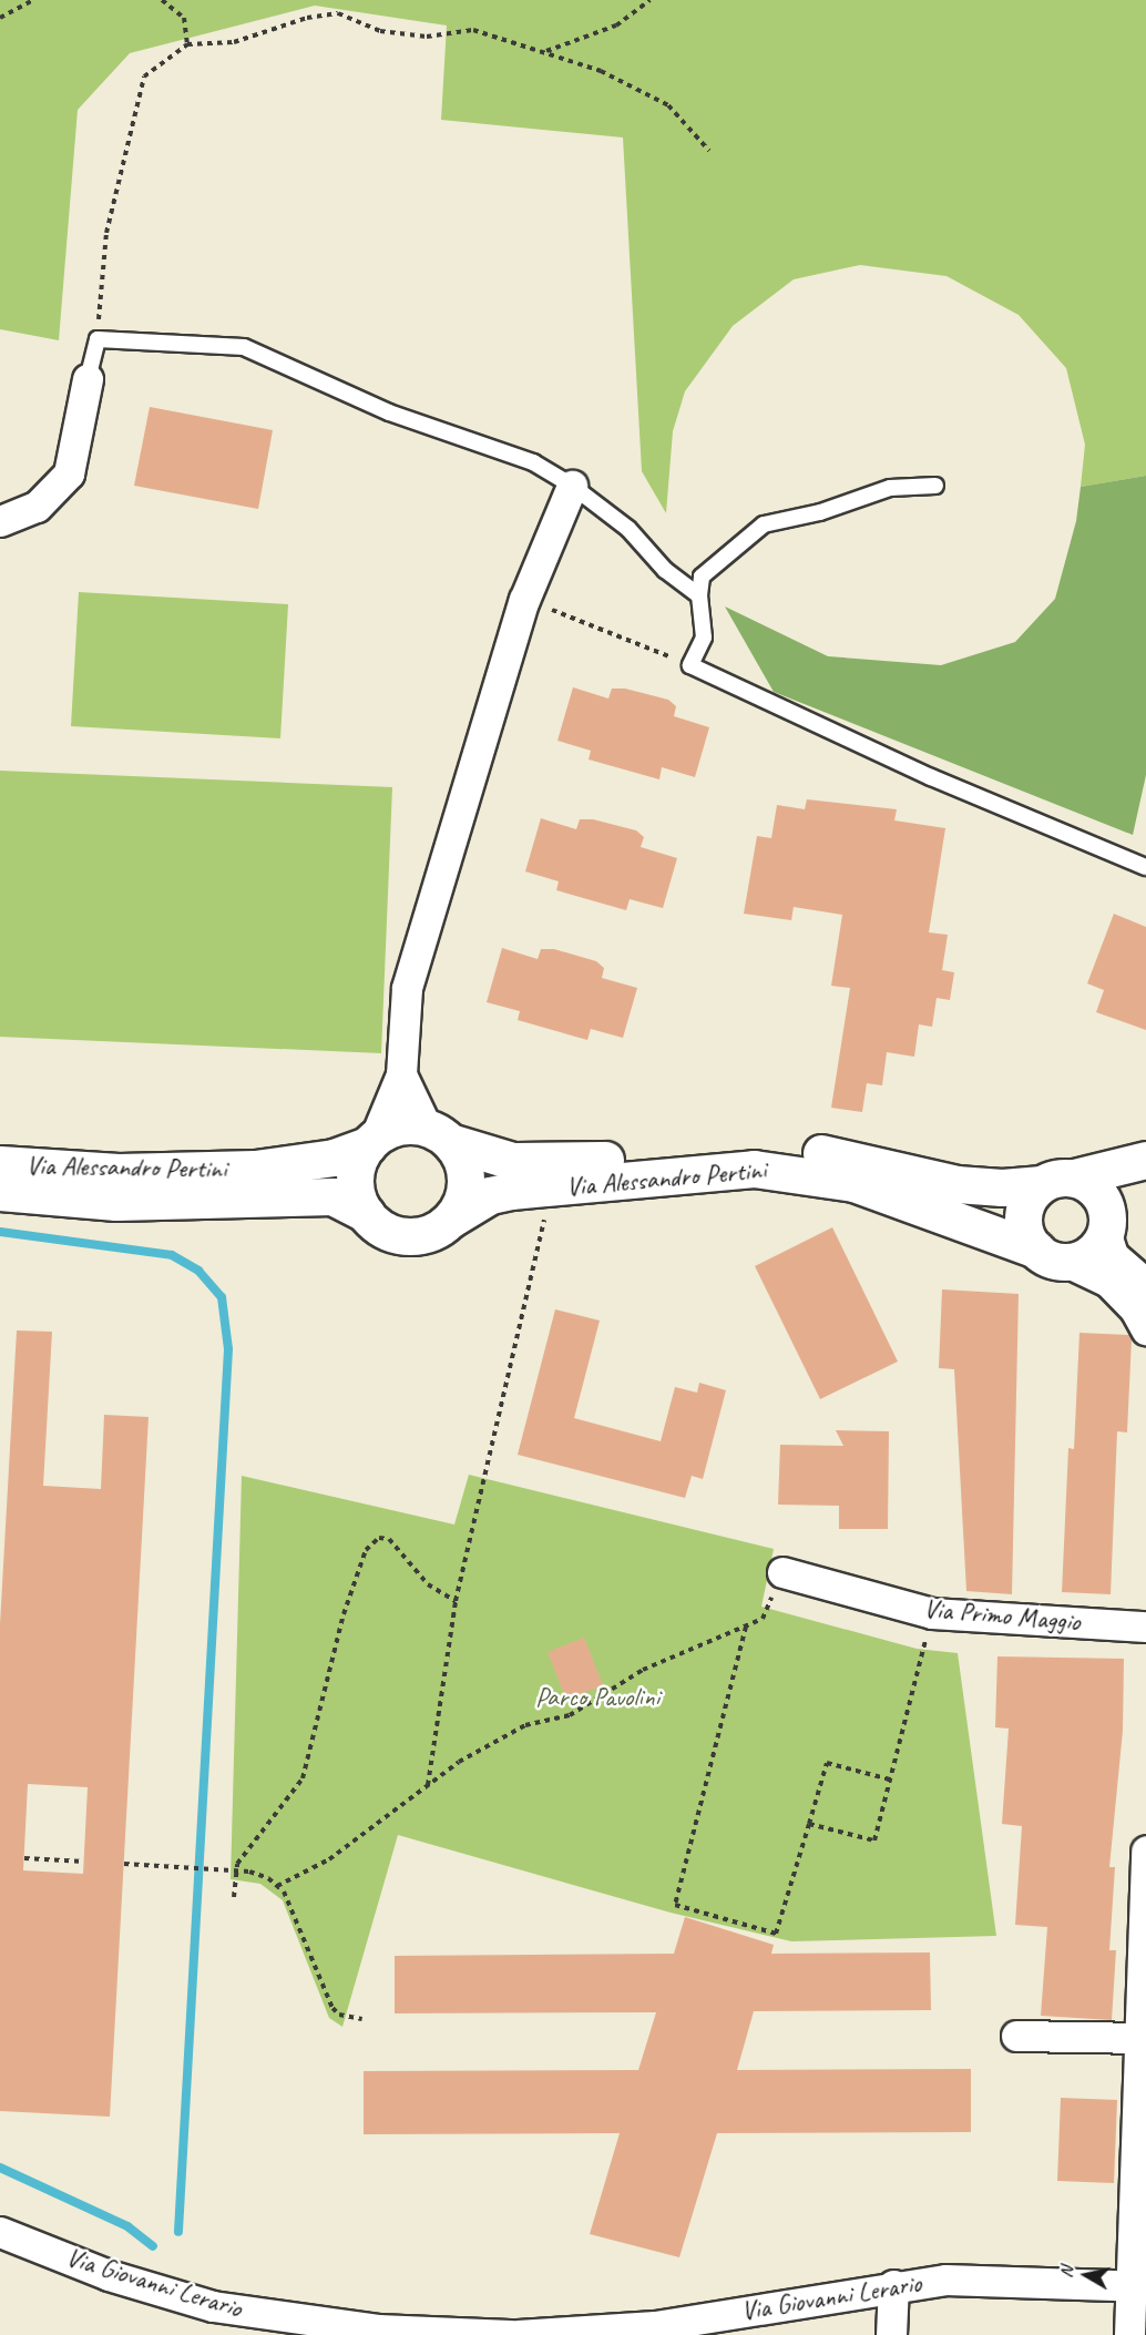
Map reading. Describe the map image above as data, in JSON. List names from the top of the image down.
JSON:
{
  "streets": {
    "street": ["Via Alessandro Pertini", "Via Primo Maggio", "Via Giovanni Lerario"]
  },
  "parks": ["Parco Pavolini"],
  "north": "left"
}
